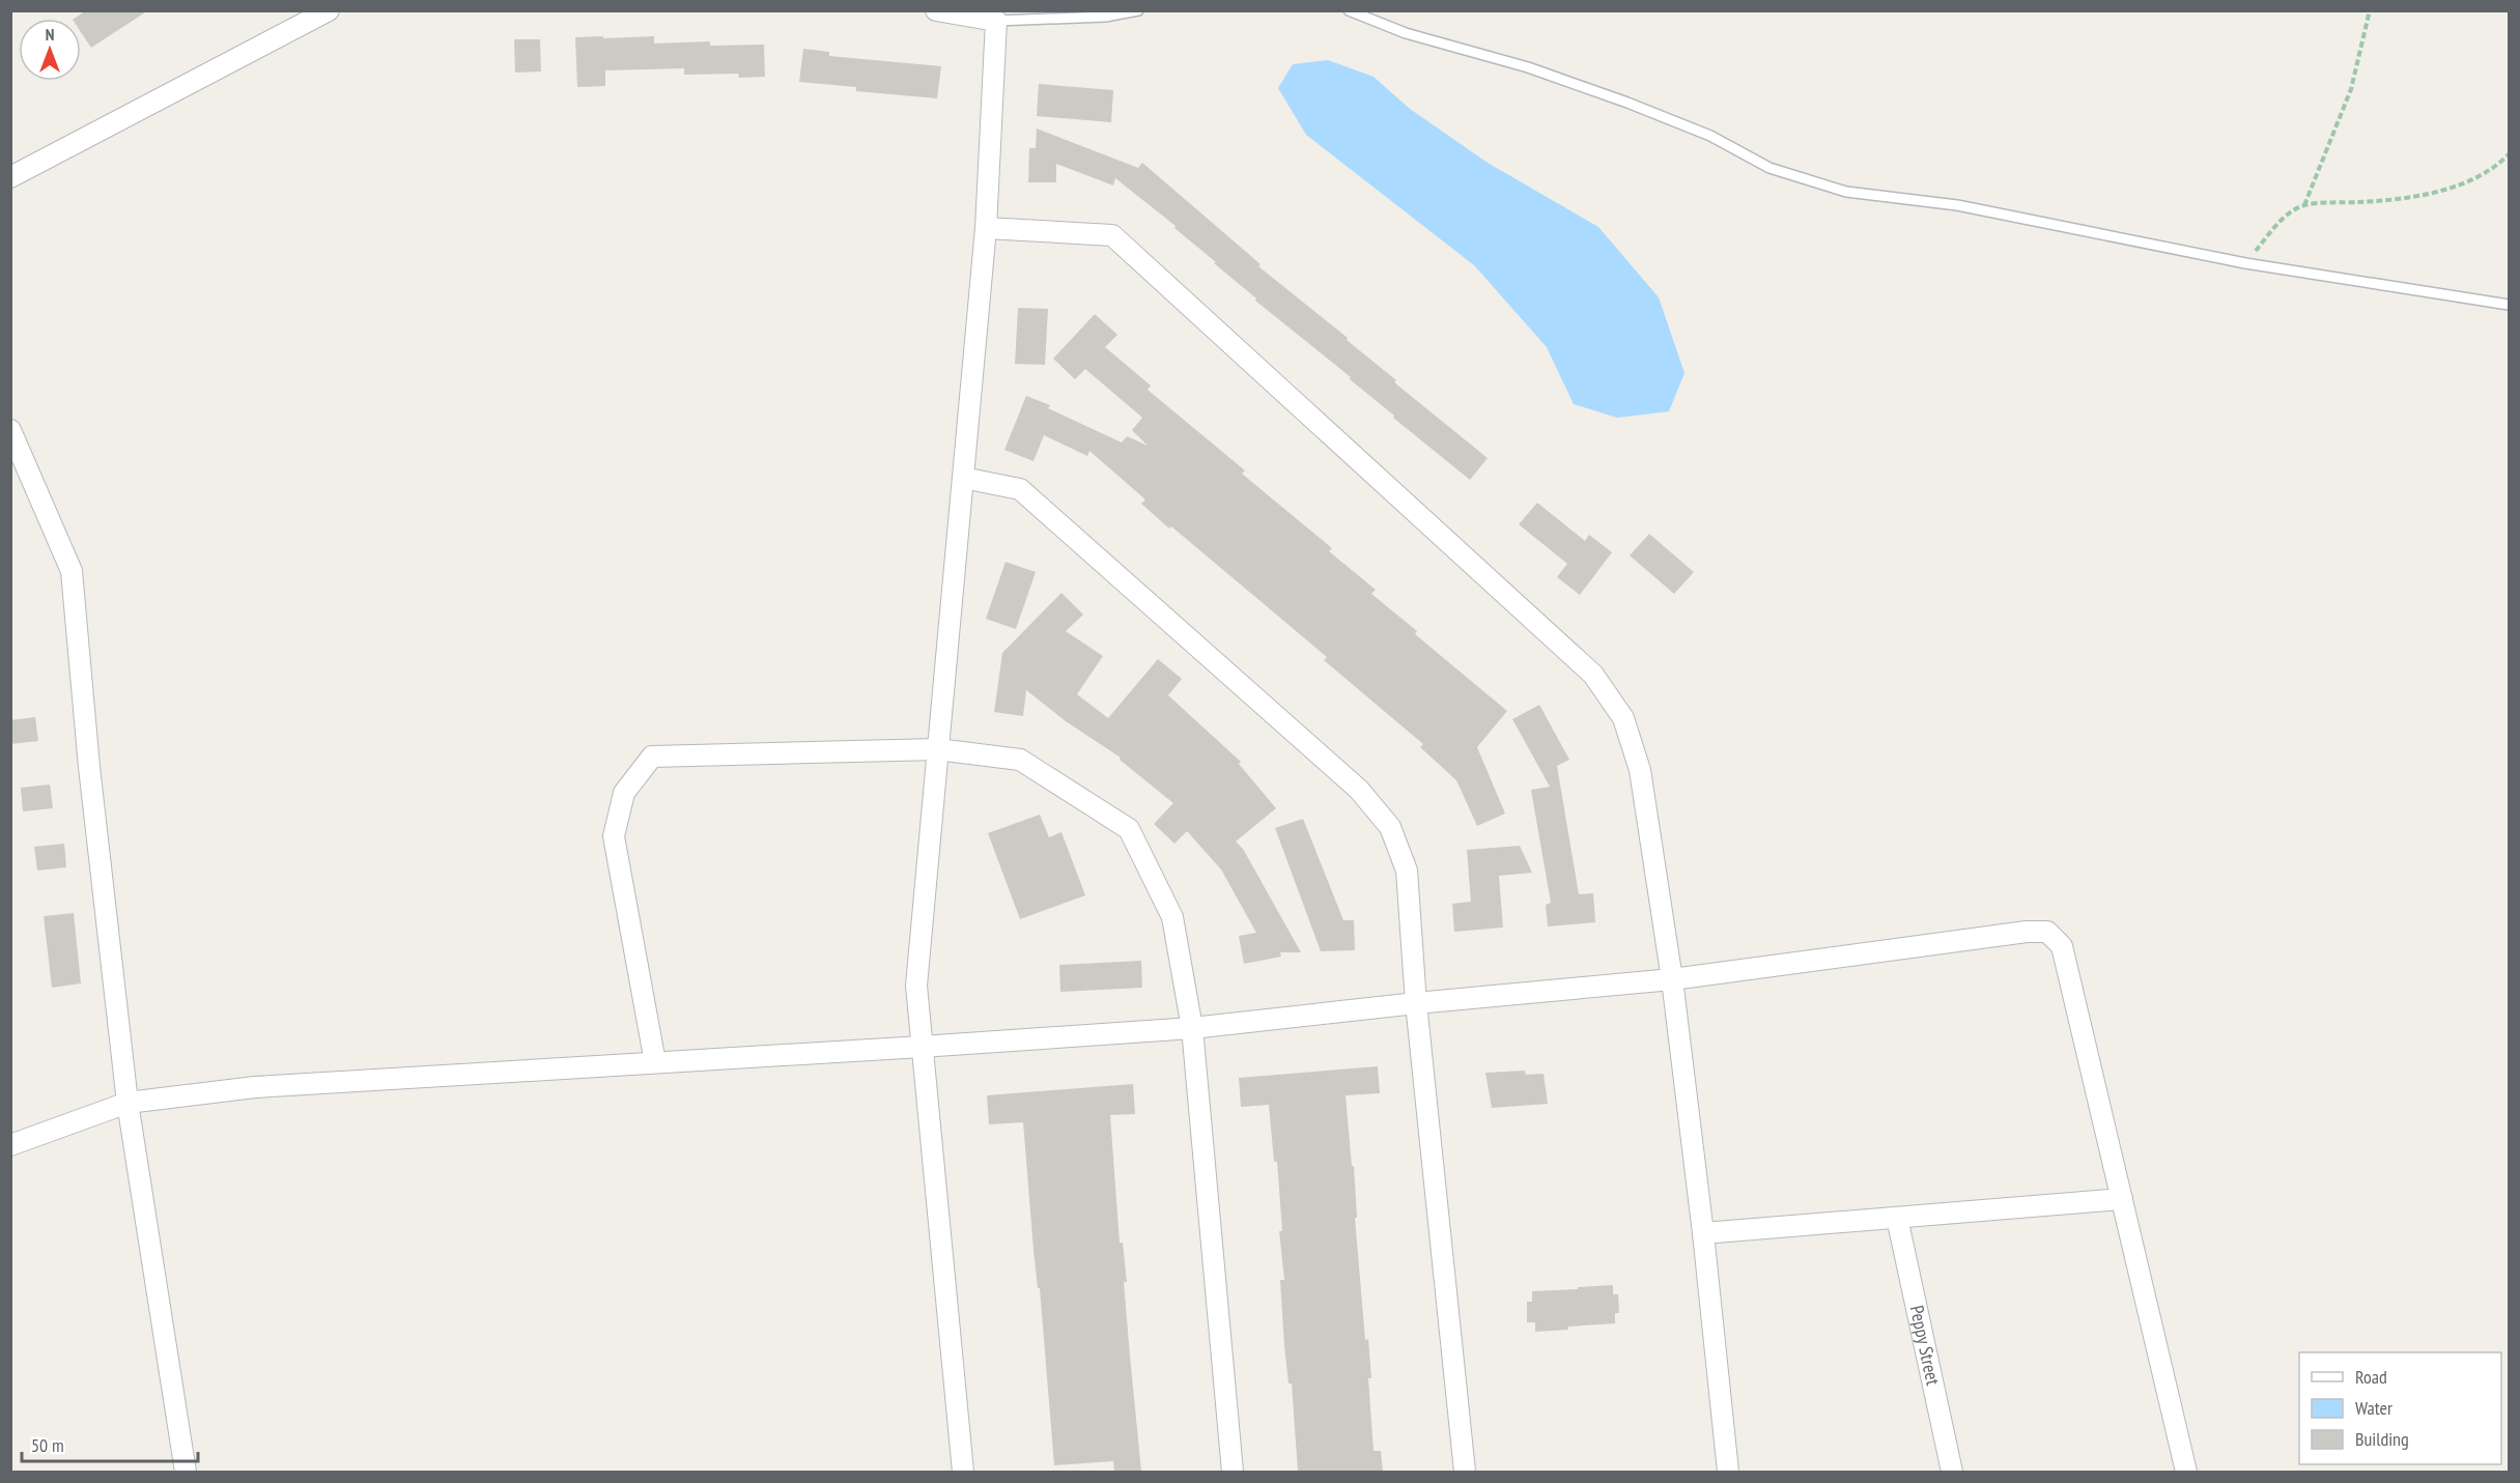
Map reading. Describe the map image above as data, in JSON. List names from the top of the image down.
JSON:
{
  "streets": {
    "street": ["Peppy Street"]
  },
  "legend": ["Road", "Water", "Building"],
  "scale_bar": "50 m",
  "north": "top"
}
